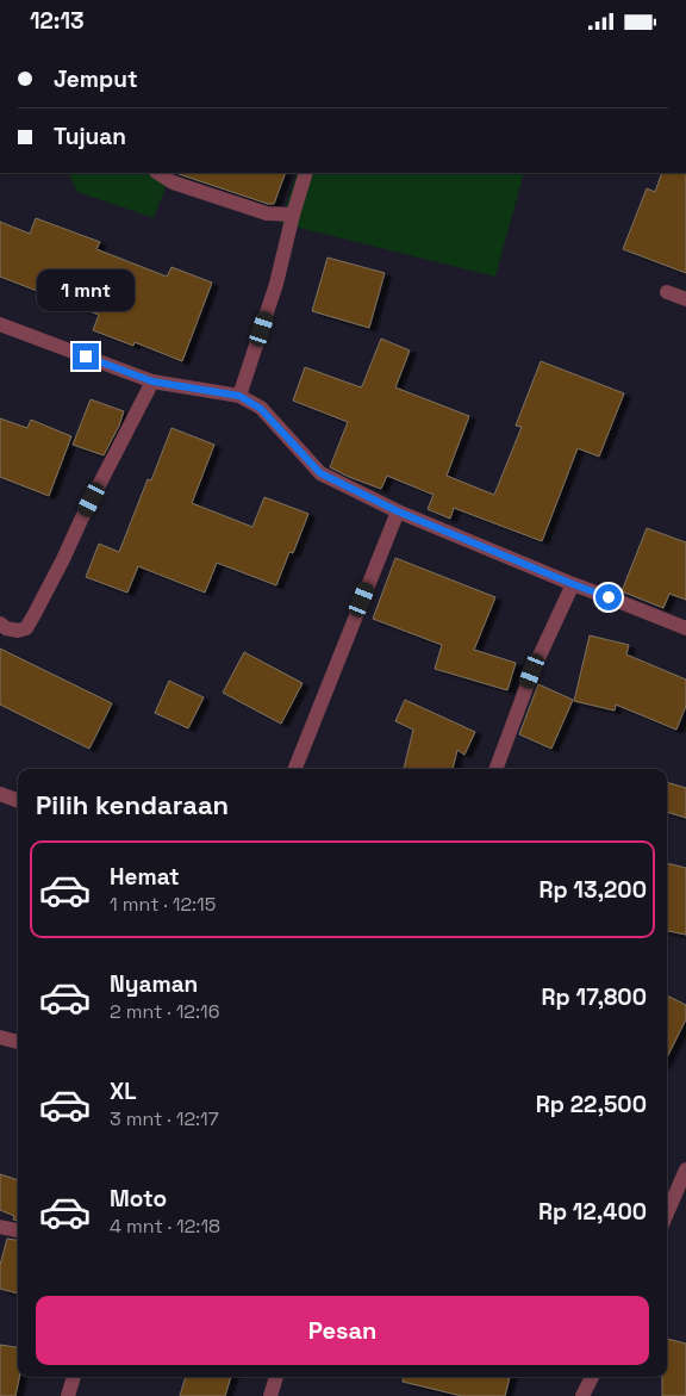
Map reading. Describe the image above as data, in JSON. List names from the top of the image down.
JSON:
{
  "page": {
    "status": "12:13",
    "banner": ["Jemput", "Tujuan"],
    "bubble": "1 mnt",
    "heading": "Pilih kendaraan",
    "list": [
      {
        "name": "Hemat",
        "note": "1 mnt · 12:15",
        "value": "Rp 13,200"
      },
      {
        "name": "Nyaman",
        "note": "2 mnt · 12:16",
        "value": "Rp 17,800"
      },
      {
        "name": "XL",
        "note": "3 mnt · 12:17",
        "value": "Rp 22,500"
      },
      {
        "name": "Moto",
        "note": "4 mnt · 12:18",
        "value": "Rp 12,400"
      }
    ],
    "buttons": "Pesan"
  }
}
